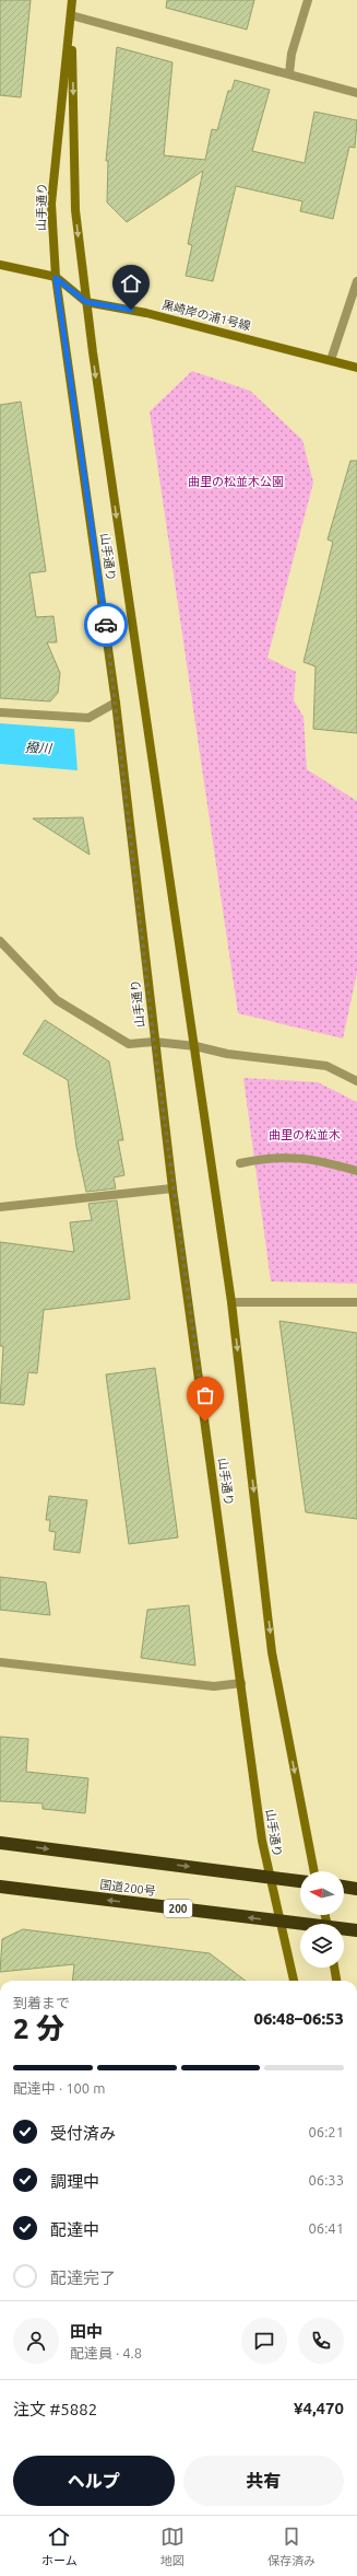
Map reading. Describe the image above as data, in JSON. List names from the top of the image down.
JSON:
{
  "streets": {
    "highway": ["国道200号", "200"],
    "street": ["山手通り", "黒崎岸の浦1号線"]
  },
  "crossings": [
    ["山手通り", "黒崎岸の浦1号線"],
    ["山手通り", "国道200号"]
  ],
  "water": ["撥川"],
  "parks": ["曲里の松並木公園", "曲里の松並木"],
  "north": "left",
  "page": {
    "heading": ["2 分", "到着まで", "06:48–06:53"],
    "panel": [
      "田中",
      "配達員 · 4.8",
      "注文 #5882",
      "¥4,470"
    ],
    "bar": "配達中 · 100 m",
    "list": [
      ["受付済み", "06:21"],
      ["調理中", "06:33"],
      ["配達中", "06:41"],
      "配達完了"
    ],
    "buttons": ["ヘルプ", "共有"],
    "tabs": ["ホーム", "地図", "保存済み"]
  }
}
